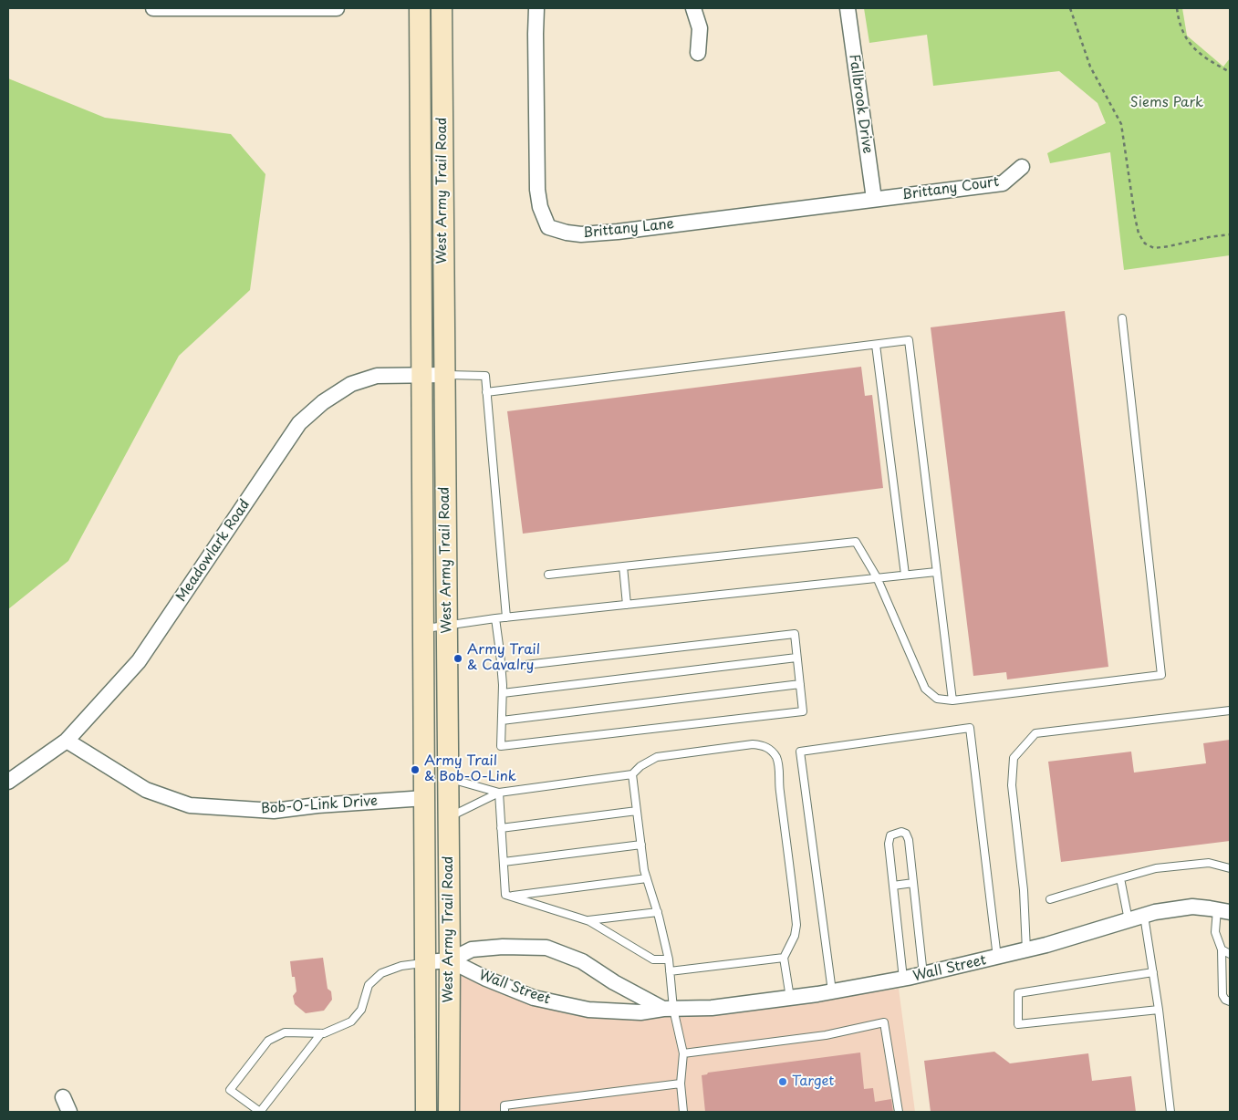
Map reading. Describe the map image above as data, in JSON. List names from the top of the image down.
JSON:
{
  "streets": {
    "main road": ["West Army Trail Road"],
    "street": [
      "Fallbrook Drive",
      "Brittany Court",
      "Brittany Lane",
      "Meadowlark Road",
      "Bob-O-Link Drive",
      "Wall Street"
    ]
  },
  "crossings": [
    ["Fallbrook Drive", "Brittany Court"],
    ["Fallbrook Drive", "Brittany Lane"],
    ["Brittany Court", "Brittany Lane"],
    ["West Army Trail Road", "Meadowlark Road"],
    ["West Army Trail Road", "Bob-O-Link Drive"],
    ["West Army Trail Road", "Wall Street"],
    ["Meadowlark Road", "Bob-O-Link Drive"]
  ],
  "parks": ["Siems Park"],
  "places": ["Army Trail & Cavalry", "Army Trail & Bob-O-Link", "Target"]
}
